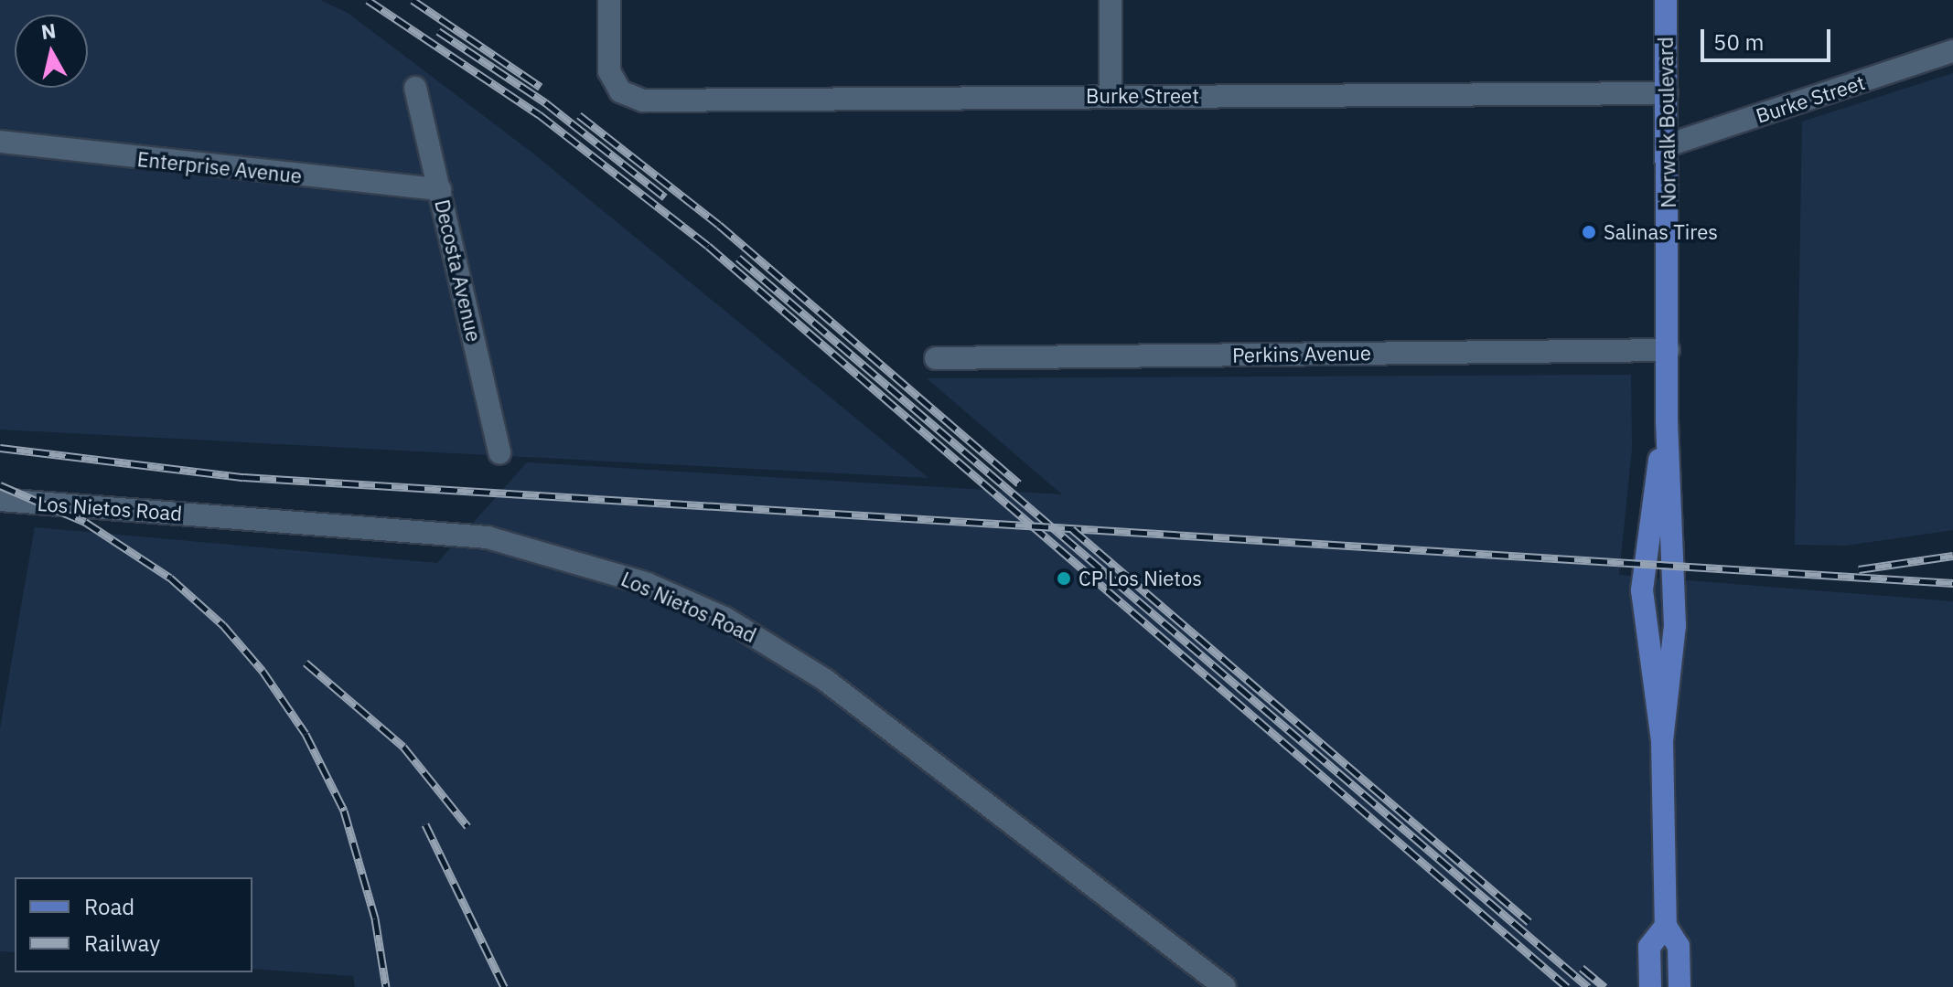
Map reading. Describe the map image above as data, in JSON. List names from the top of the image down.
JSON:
{
  "streets": {
    "main road": ["Norwalk Boulevard"],
    "street": [
      "Burke Street",
      "Enterprise Avenue",
      "Decosta Avenue",
      "Perkins Avenue",
      "Los Nietos Road"
    ]
  },
  "crossings": [
    ["Burke Street", "Norwalk Boulevard"],
    ["Norwalk Boulevard", "Perkins Avenue"],
    ["Enterprise Avenue", "Decosta Avenue"]
  ],
  "places": ["Salinas Tires", "CP Los Nietos"],
  "legend": ["Road", "Railway"],
  "scale_bar": "50 m",
  "north": "top"
}
